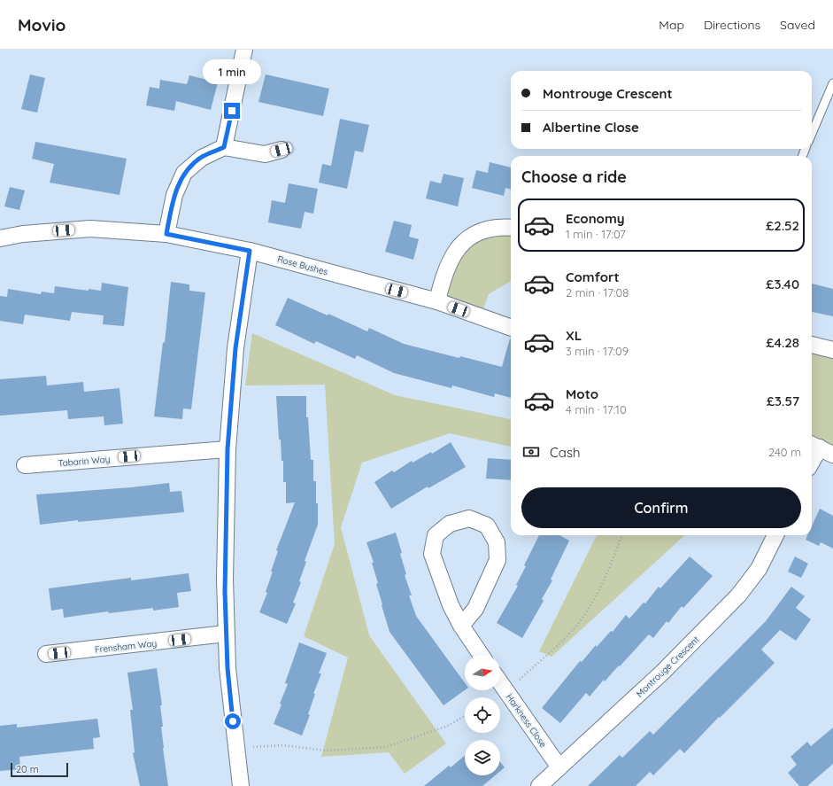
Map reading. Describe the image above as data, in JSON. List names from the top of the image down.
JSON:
{
  "streets": {
    "street": [
      "Rose Bushes",
      "Tabarin Way",
      "Frensham Way",
      "Montrouge Crescent",
      "Harkness Close"
    ]
  },
  "crossings": [
    ["Montrouge Crescent", "Harkness Close"]
  ],
  "scale_bar": "20 m",
  "north": "right",
  "page": {
    "header": "Movio",
    "nav": ["Map", "Directions", "Saved"],
    "bubble": "1 min",
    "banner": ["Montrouge Crescent", "Albertine Close"],
    "heading": "Choose a ride",
    "list": [
      {
        "name": "Economy",
        "note": "1 min · 17:07",
        "value": "£2.52"
      },
      {
        "name": "Comfort",
        "note": "2 min · 17:08",
        "value": "£3.40"
      },
      {
        "name": "XL",
        "note": "3 min · 17:09",
        "value": "£4.28"
      },
      {
        "name": "Moto",
        "note": "4 min · 17:10",
        "value": "£3.57"
      }
    ],
    "pay": ["Cash", "240 m"],
    "buttons": "Confirm",
    "scale": "20 m"
  }
}
